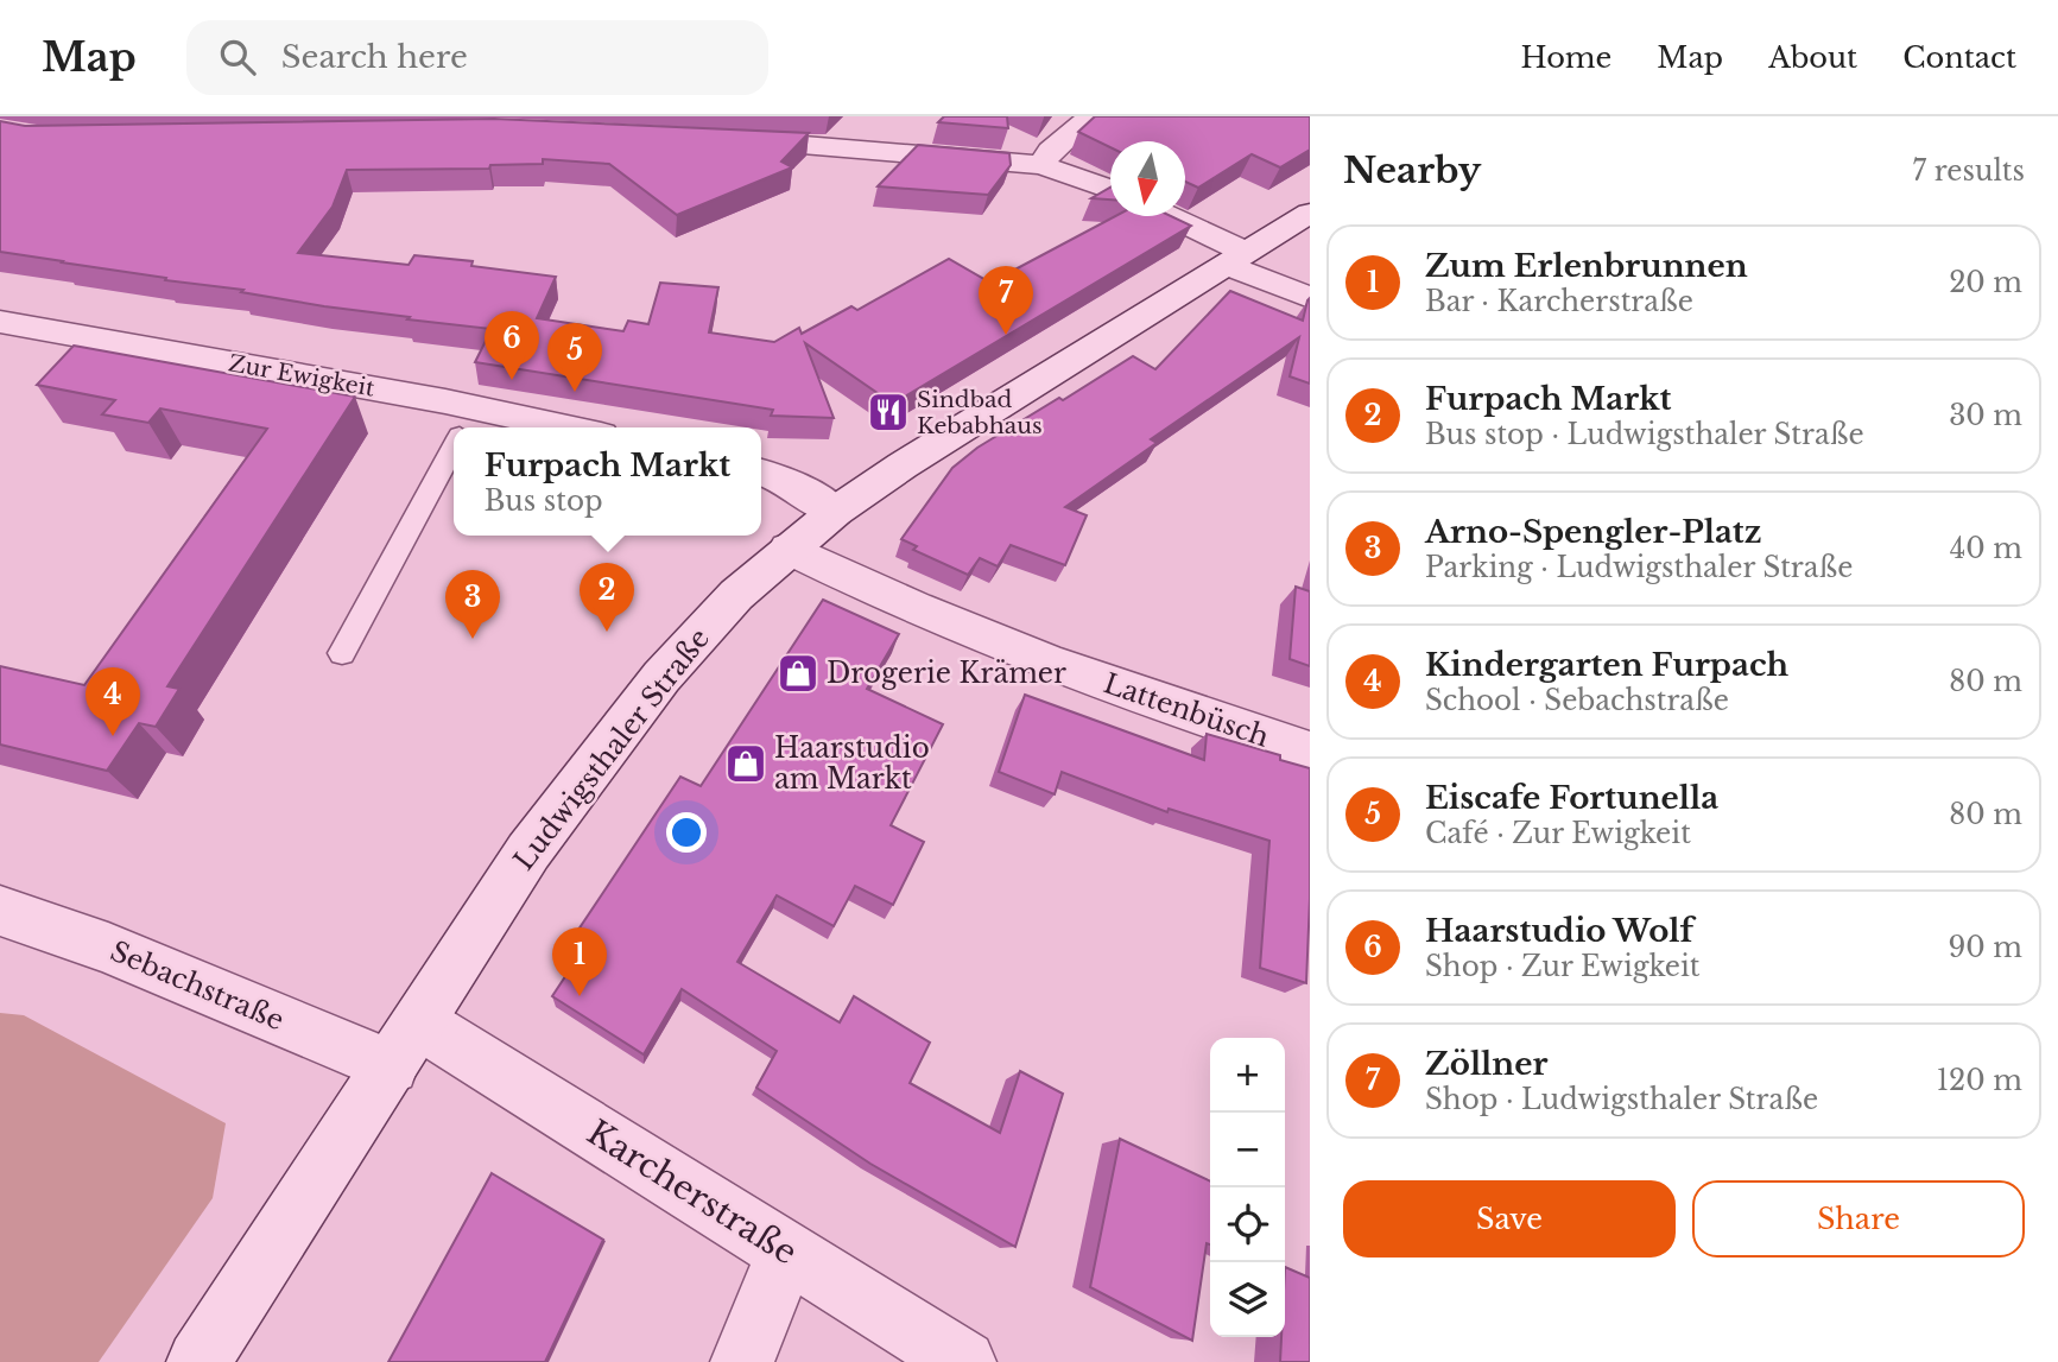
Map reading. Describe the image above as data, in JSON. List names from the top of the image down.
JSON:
{
  "streets": {
    "street": [
      "Zur Ewigkeit",
      "Lattenbüsch",
      "Ludwigsthaler Straße",
      "Sebachstraße",
      "Karcherstraße"
    ]
  },
  "crossings": [
    ["Lattenbüsch", "Ludwigsthaler Straße"],
    ["Ludwigsthaler Straße", "Sebachstraße"],
    ["Ludwigsthaler Straße", "Karcherstraße"],
    ["Sebachstraße", "Karcherstraße"]
  ],
  "places": {
    "restaurant": ["Sindbad Kebabhaus"],
    "shop": ["Drogerie Krämer", "Haarstudio am Markt"]
  },
  "north": "bottom",
  "page": {
    "header": "Map",
    "search": "Search here",
    "nav": [
      "Home",
      "Map",
      "About",
      "Contact"
    ],
    "heading": ["Nearby", "7 results"],
    "list": [
      {
        "mark": "1",
        "name": "Zum Erlenbrunnen",
        "note": "Bar · Karcherstraße",
        "value": "20 m"
      },
      {
        "mark": "2",
        "name": "Furpach Markt",
        "note": "Bus stop · Ludwigsthaler Straße",
        "value": "30 m"
      },
      {
        "mark": "3",
        "name": "Arno-Spengler-Platz",
        "note": "Parking · Ludwigsthaler Straße",
        "value": "40 m"
      },
      {
        "mark": "4",
        "name": "Kindergarten Furpach",
        "note": "School · Sebachstraße",
        "value": "80 m"
      },
      {
        "mark": "5",
        "name": "Eiscafe Fortunella",
        "note": "Café · Zur Ewigkeit",
        "value": "80 m"
      },
      {
        "mark": "6",
        "name": "Haarstudio Wolf",
        "note": "Shop · Zur Ewigkeit",
        "value": "90 m"
      },
      {
        "mark": "7",
        "name": "Zöllner",
        "note": "Shop · Ludwigsthaler Straße",
        "value": "120 m"
      }
    ],
    "pins": [
      "7",
      "6",
      "5",
      "2",
      "3",
      "4",
      "1"
    ],
    "popup": ["Furpach Markt", "Bus stop"],
    "map_buttons": ["+", "−"],
    "buttons": ["Save", "Share"]
  }
}
